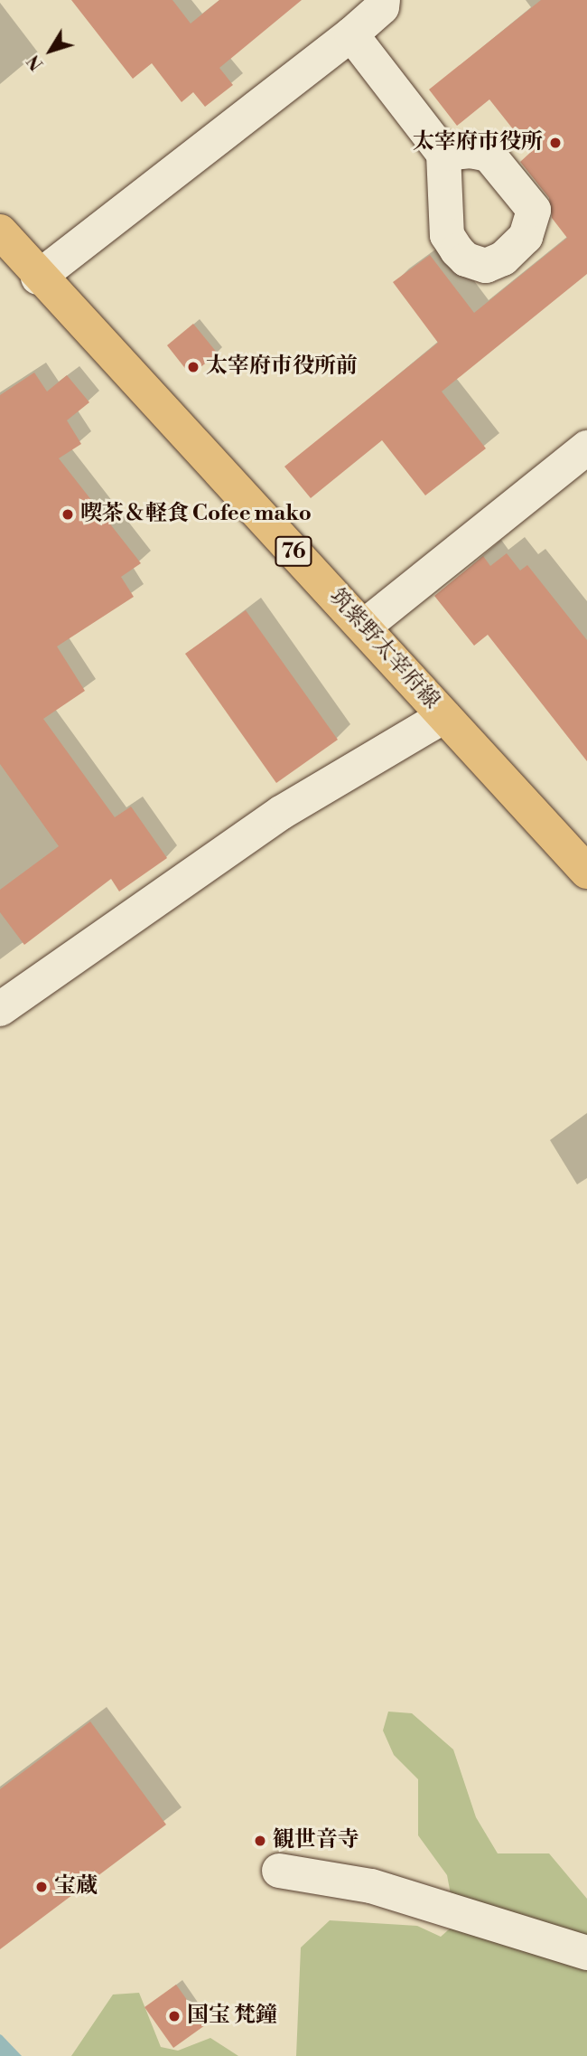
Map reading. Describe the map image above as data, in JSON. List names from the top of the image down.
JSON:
{
  "streets": {
    "main road": ["76", "筑紫野太宰府線"]
  },
  "places": [
    "太宰府市役所",
    "太宰府市役所前",
    "喫茶＆軽食 Cofee mako",
    "観世音寺",
    "宝蔵",
    "国宝 梵鐘"
  ],
  "north": "bottom left"
}
